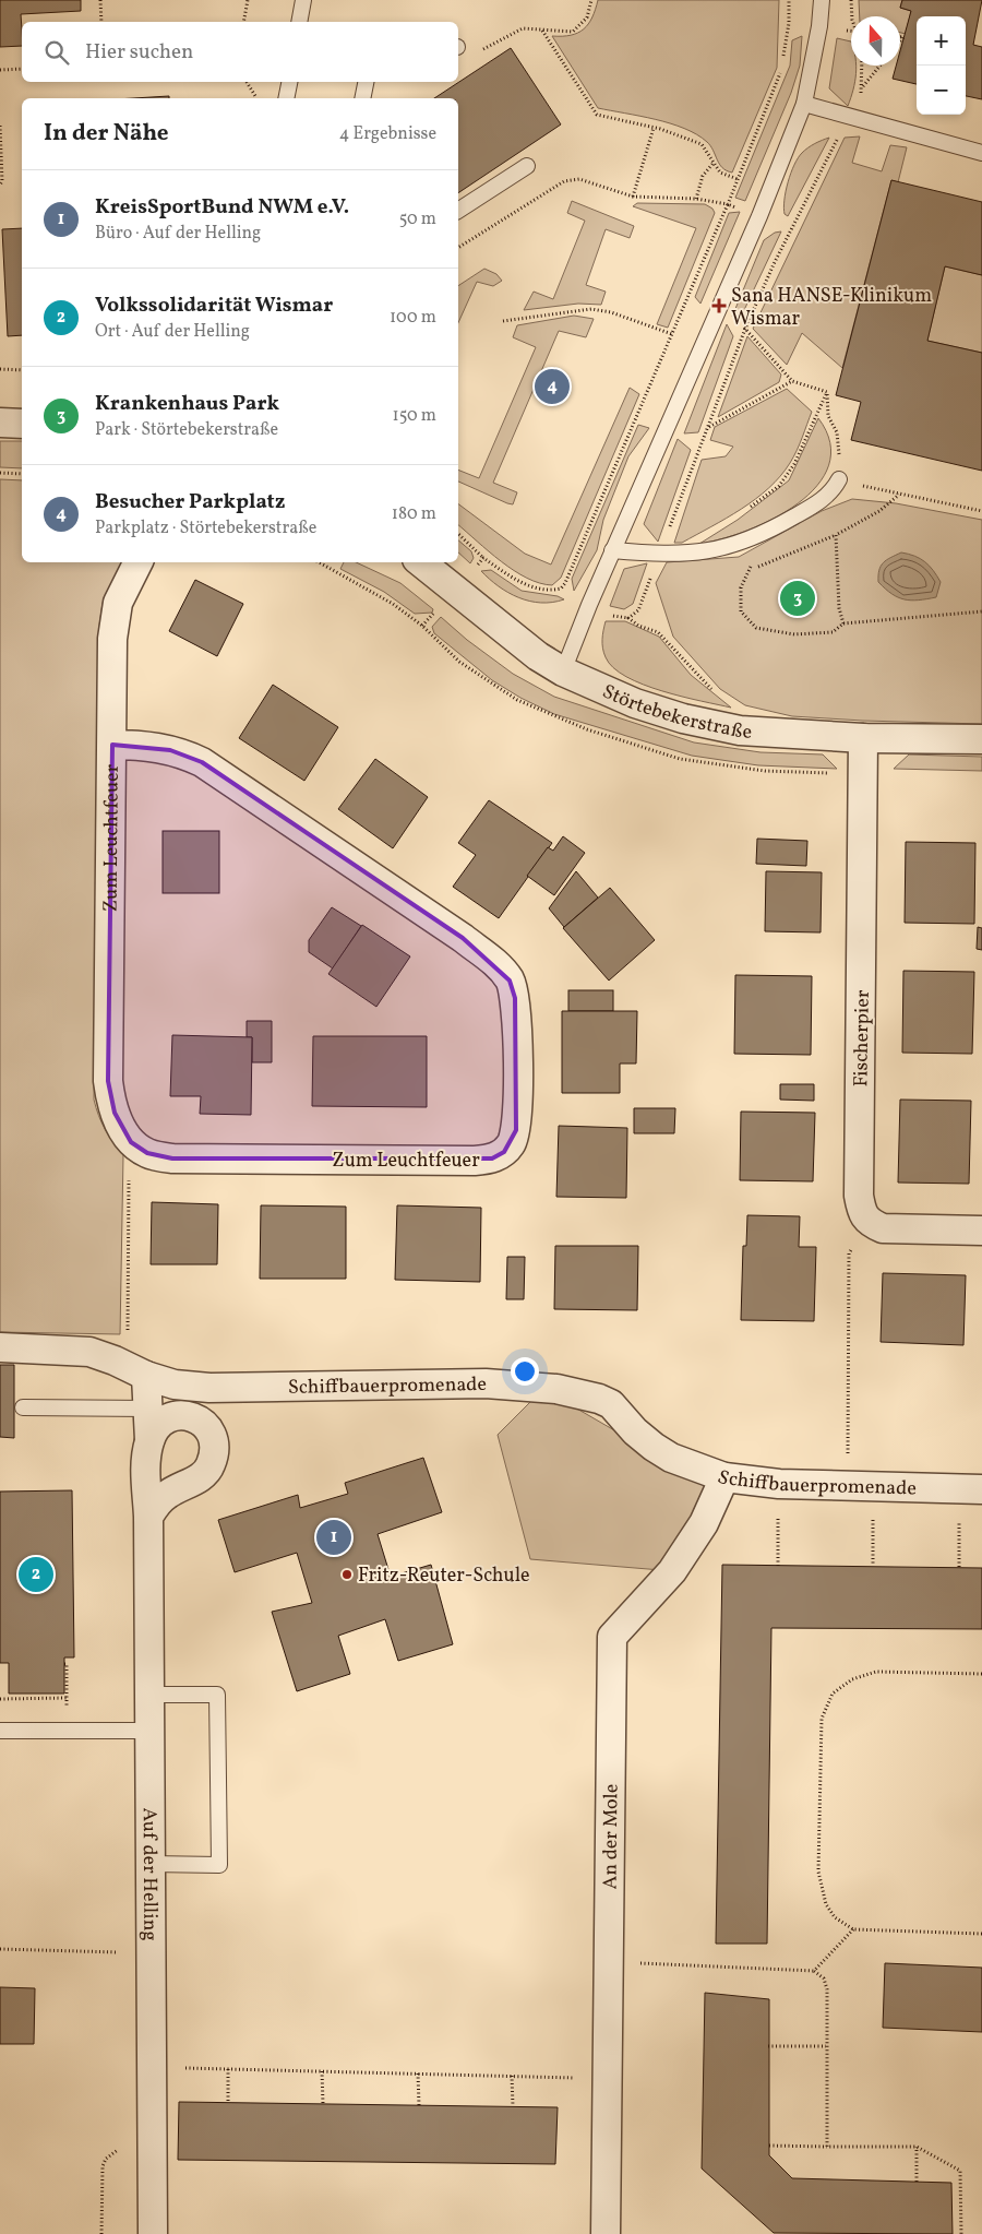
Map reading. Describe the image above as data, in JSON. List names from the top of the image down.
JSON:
{
  "streets": {
    "street": [
      "Störtebekerstraße",
      "Zum Leuchtfeuer",
      "Fischerpier",
      "Schiffbauerpromenade",
      "An der Mole",
      "Auf der Helling"
    ]
  },
  "crossings": [
    ["Störtebekerstraße", "Fischerpier"],
    ["Schiffbauerpromenade", "An der Mole"],
    ["Schiffbauerpromenade", "Auf der Helling"]
  ],
  "places": {
    "health": ["Sana HANSE-Klinikum Wismar"],
    "other": ["Fritz-Reuter-Schule"]
  },
  "north": "top",
  "page": {
    "map_buttons": ["+", "−"],
    "search": "Hier suchen",
    "heading": ["In der Nähe", "4 Ergebnisse"],
    "list": [
      {
        "mark": "1",
        "name": "KreisSportBund NWM e.V.",
        "note": "Büro · Auf der Helling",
        "value": "50 m"
      },
      {
        "mark": "2",
        "name": "Volkssolidarität Wismar",
        "note": "Ort · Auf der Helling",
        "value": "100 m"
      },
      {
        "mark": "3",
        "name": "Krankenhaus Park",
        "note": "Park · Störtebekerstraße",
        "value": "150 m"
      },
      {
        "mark": "4",
        "name": "Besucher Parkplatz",
        "note": "Parkplatz · Störtebekerstraße",
        "value": "180 m"
      }
    ],
    "pins": [
      "4",
      "3",
      "1",
      "2"
    ]
  }
}
